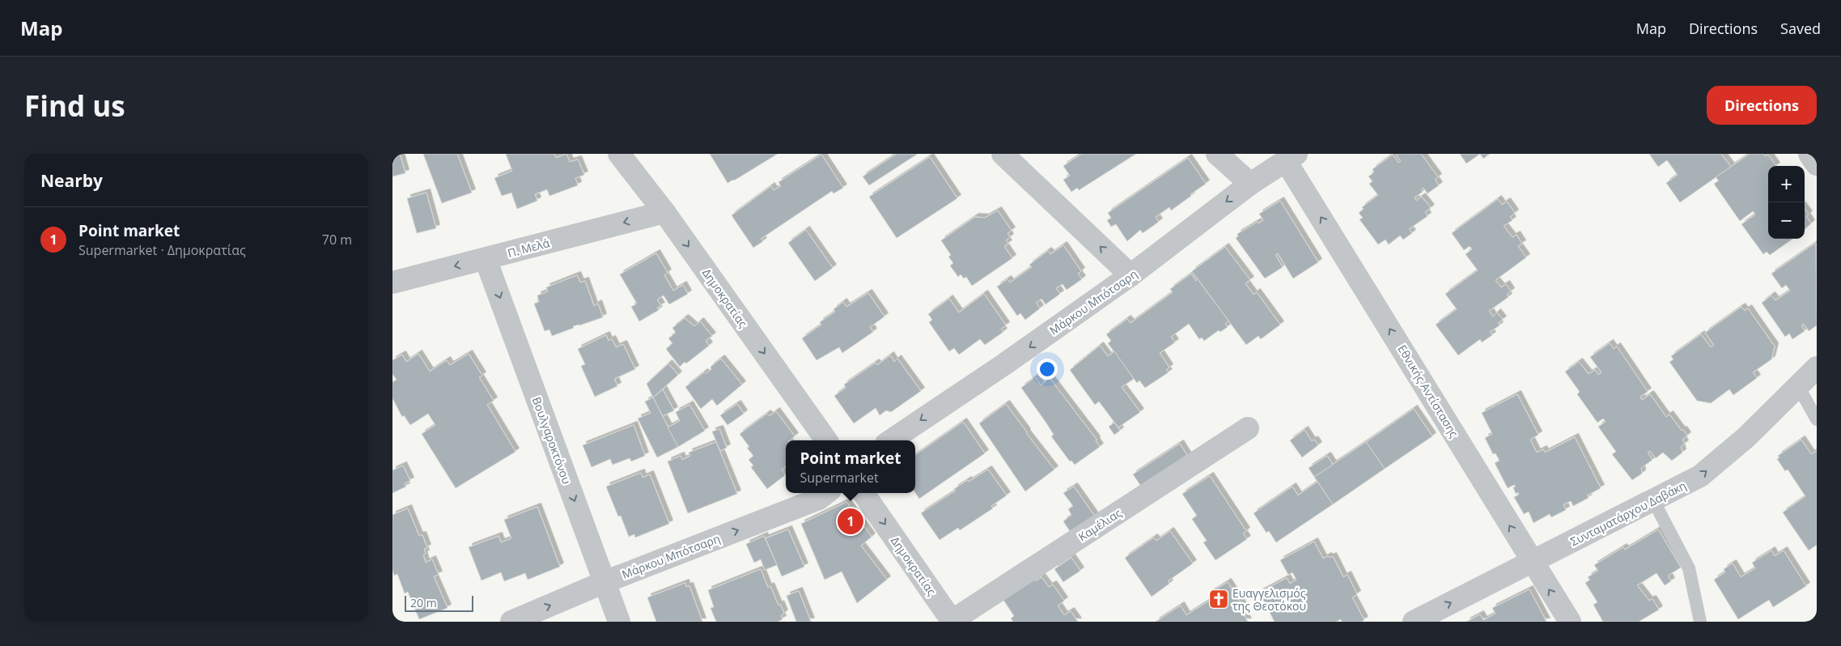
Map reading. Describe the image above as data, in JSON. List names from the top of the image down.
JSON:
{
  "streets": {
    "street": [
      "Π. Μελά",
      "Δημοκρατίας",
      "Μάρκου Μπότσαρη",
      "Εθνικής Αντίστασης",
      "Βουλγαροκτόνου",
      "Συνταματάρχου Δαβάκη",
      "Καμέλιας"
    ]
  },
  "crossings": [
    ["Π. Μελά", "Δημοκρατίας"],
    ["Π. Μελά", "Βουλγαροκτόνου"],
    ["Δημοκρατίας", "Καμέλιας"],
    ["Μάρκου Μπότσαρη", "Εθνικής Αντίστασης"],
    ["Μάρκου Μπότσαρη", "Βουλγαροκτόνου"],
    ["Εθνικής Αντίστασης", "Συνταματάρχου Δαβάκη"]
  ],
  "one_way": [
    "Π. Μελά",
    "Δημοκρατίας",
    "Εθνικής Αντίστασης",
    "Βουλγαροκτόνου",
    "Συνταματάρχου Δαβάκη"
  ],
  "places": {
    "church": ["Ευαγγελισμός της Θεοτόκου"]
  },
  "scale_bar": "20 m",
  "page": {
    "header": "Map",
    "nav": ["Map", "Directions", "Saved"],
    "buttons": "Directions",
    "title": "Find us",
    "heading": "Nearby",
    "map_buttons": ["+", "−"],
    "list": [
      {
        "mark": "1",
        "name": "Point market",
        "note": "Supermarket · Δημοκρατίας",
        "value": "70 m"
      }
    ],
    "popup": ["Point market", "Supermarket"],
    "pins": "1",
    "scale": "20 m"
  }
}
